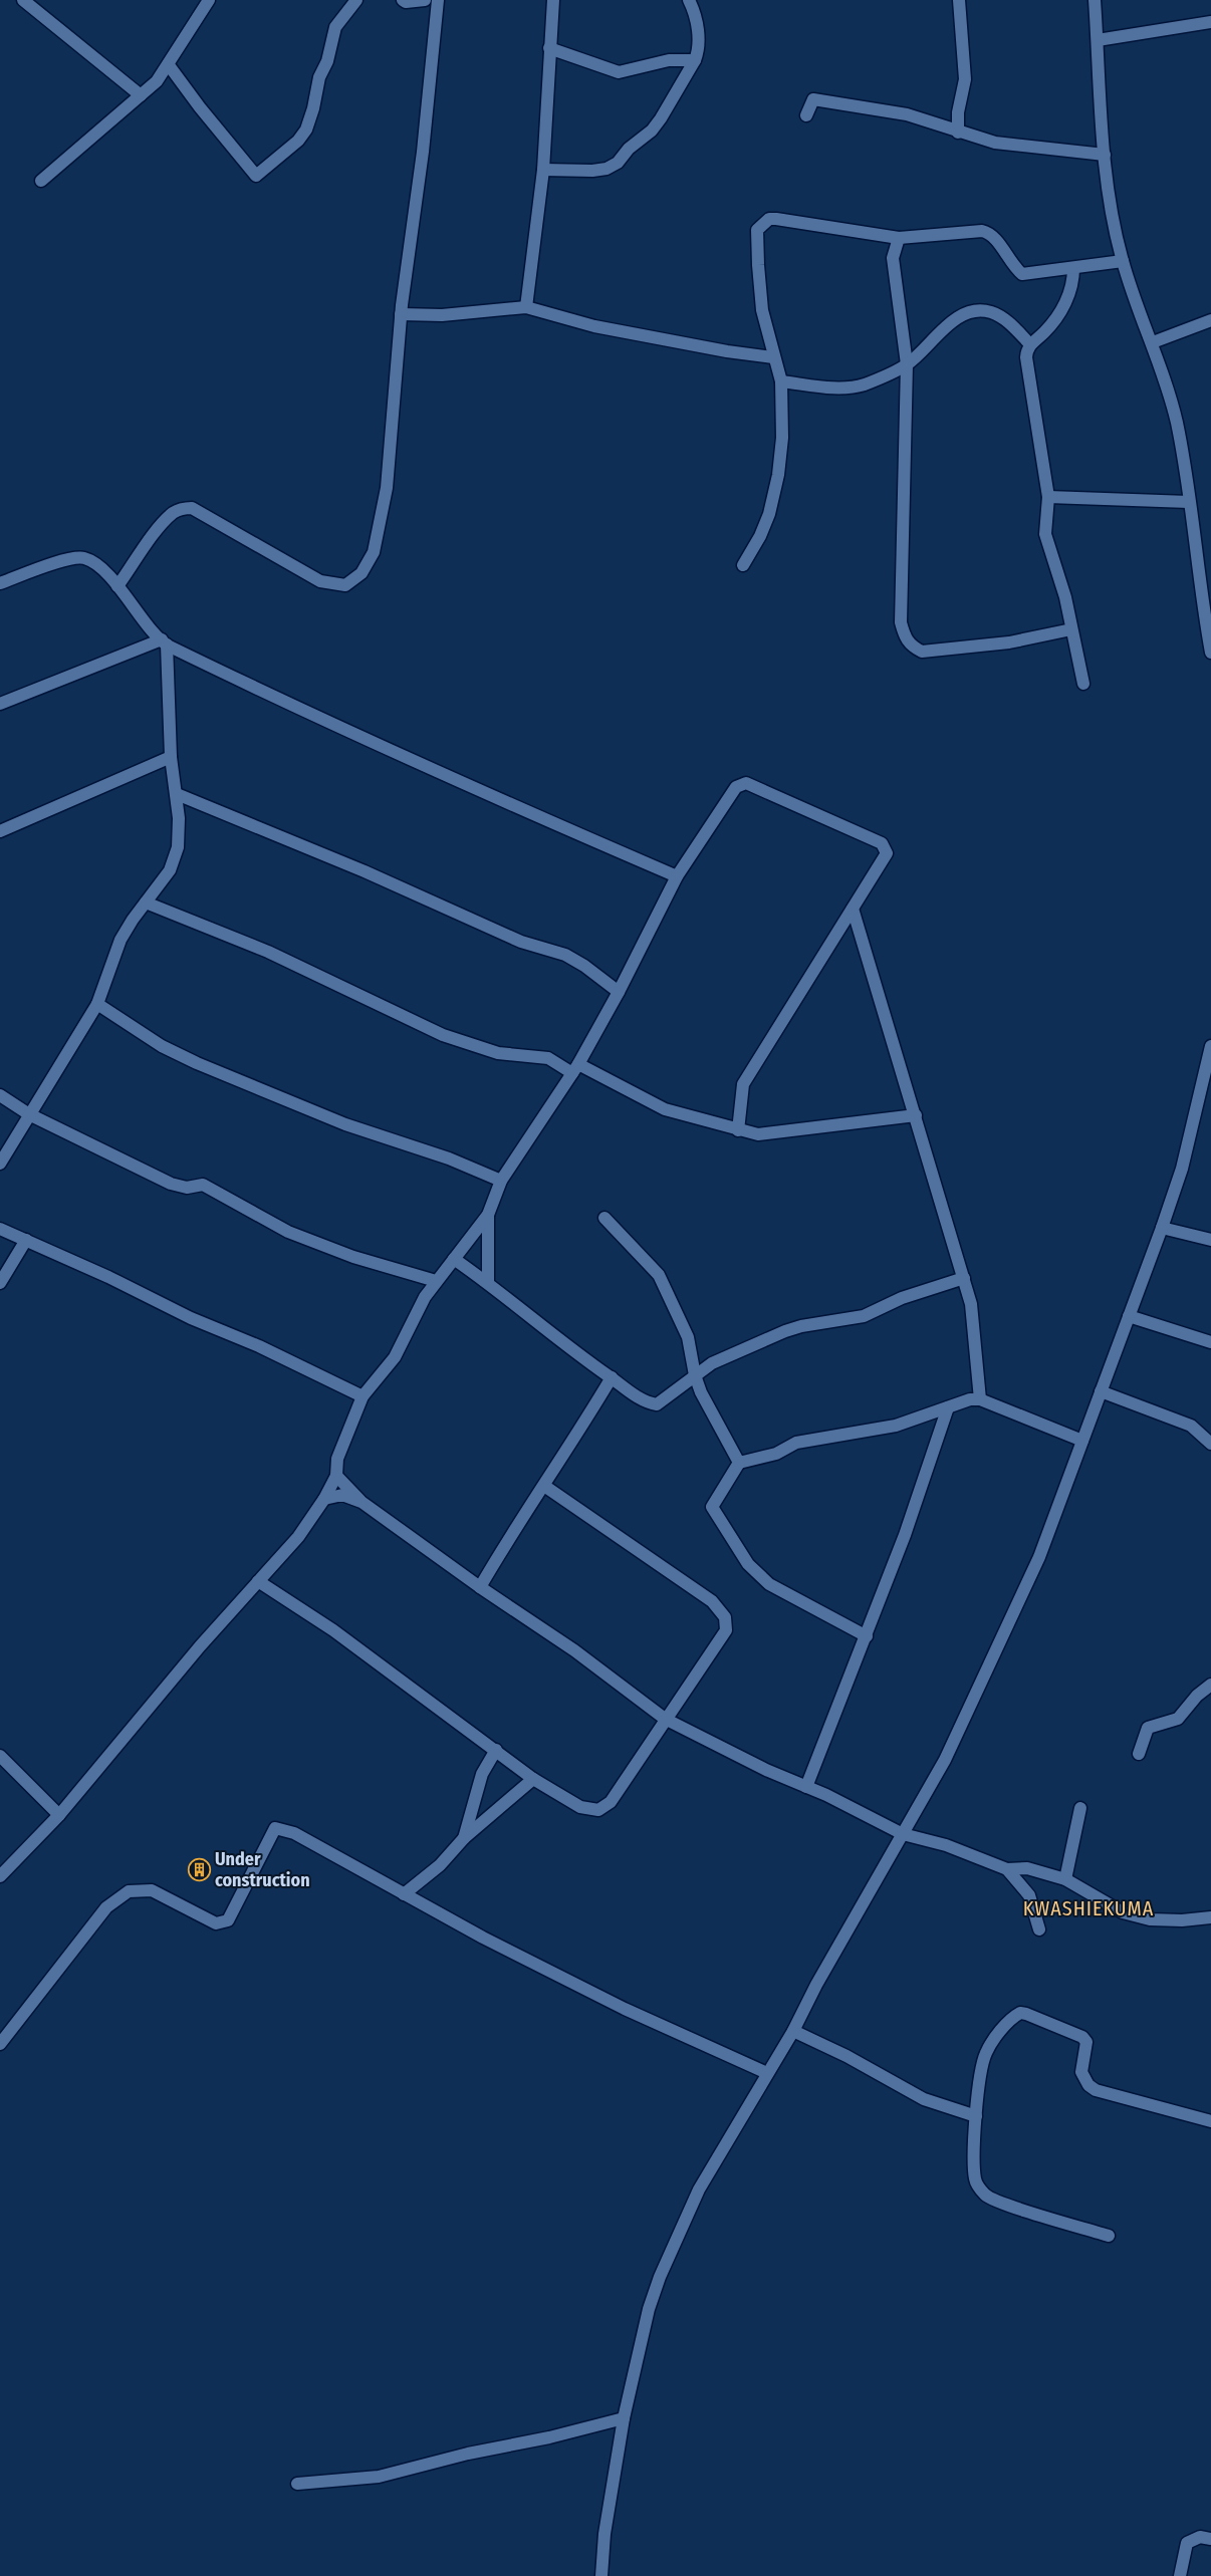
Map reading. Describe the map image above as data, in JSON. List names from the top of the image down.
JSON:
{
  "districts": ["KWASHIEKUMA"],
  "places": {
    "building": ["Under construction"]
  }
}
